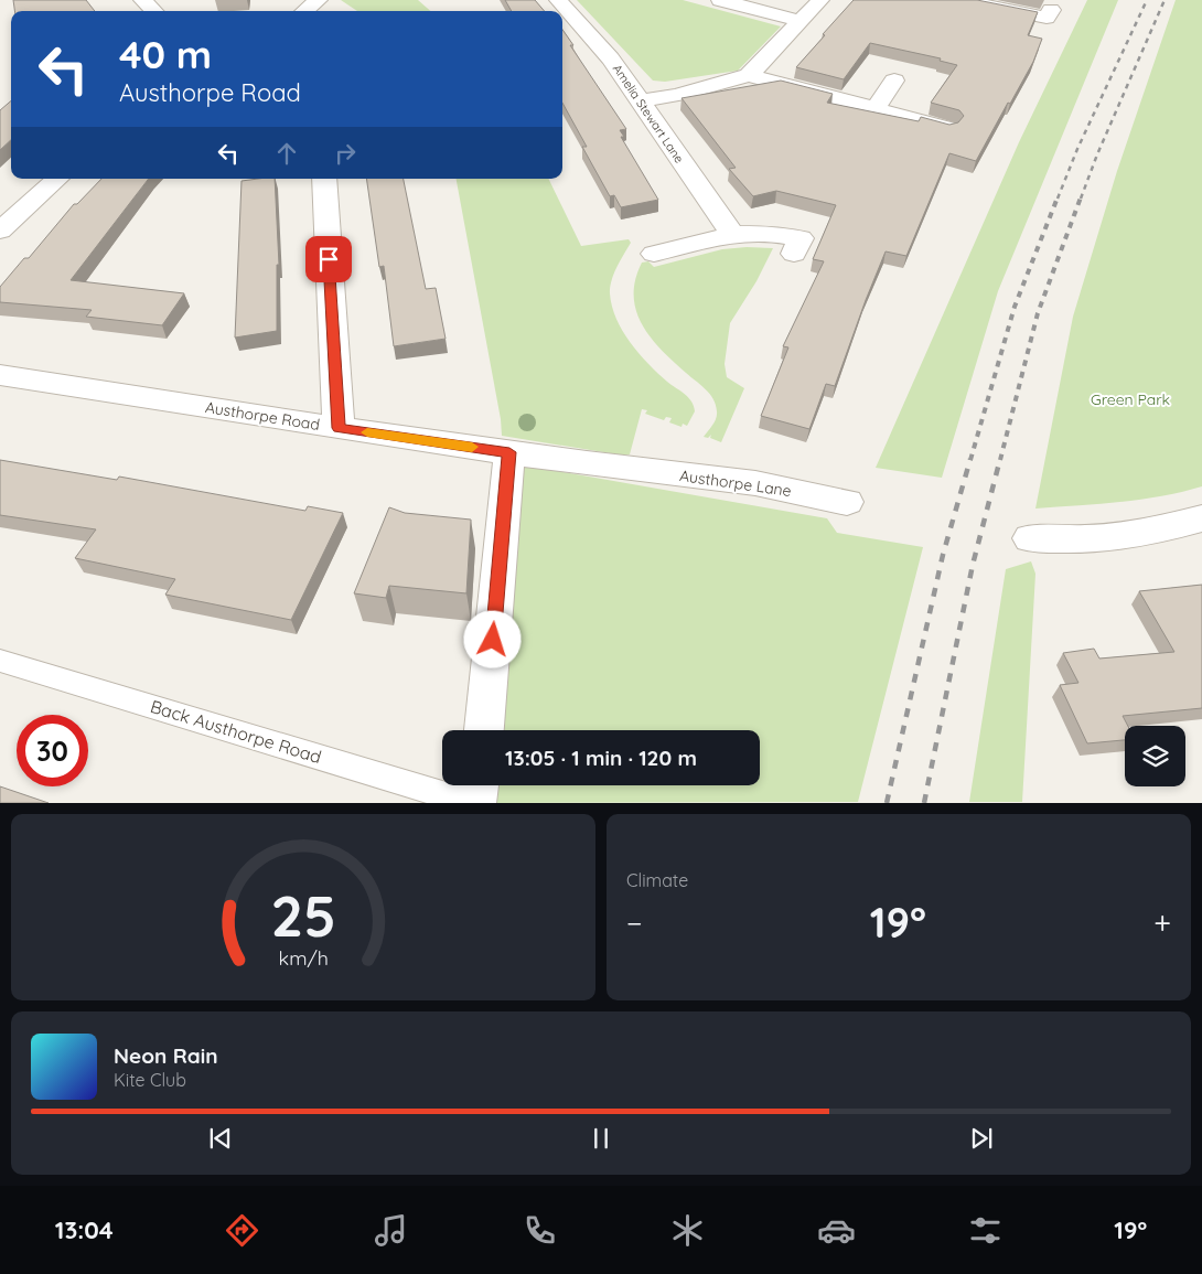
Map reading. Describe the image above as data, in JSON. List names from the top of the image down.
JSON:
{
  "streets": {
    "street": ["Amelia Stewart Lane", "Austhorpe Road", "Austhorpe Lane"],
    "lane": ["Back Austhorpe Road"]
  },
  "crossings": [
    ["Austhorpe Road", "Austhorpe Lane"]
  ],
  "parks": ["Green Park"],
  "page": {
    "turn": ["40 m", "Austhorpe Road"],
    "limit": "30",
    "trip": "13:05 · 1 min · 120 m",
    "tile": "Climate",
    "heat": ["−", "19°", "+"],
    "song": ["Neon Rain", "Kite Club"],
    "tabs": ["13:04", "19°"],
    "gauge": ["25", "km/h"]
  }
}
